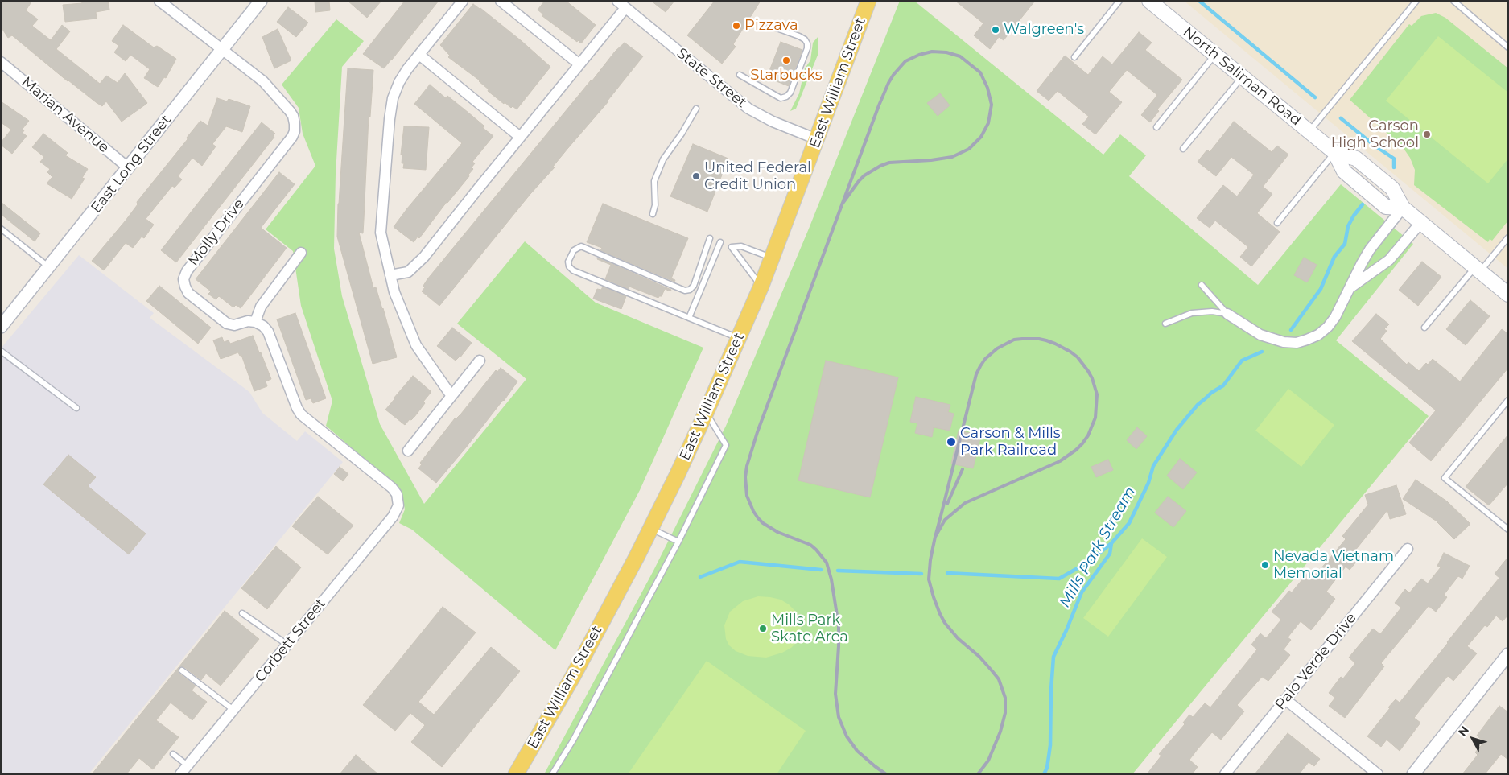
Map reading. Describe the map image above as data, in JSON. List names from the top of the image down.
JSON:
{
  "streets": {
    "main road": ["North Saliman Road", "East William Street"],
    "street": [
      "State Street",
      "Marian Avenue",
      "East Long Street",
      "Molly Drive",
      "Corbett Street",
      "Palo Verde Drive"
    ]
  },
  "crossings": [
    ["State Street", "East William Street"],
    ["Marian Avenue", "East Long Street"],
    ["East Long Street", "Molly Drive"],
    ["Molly Drive", "Corbett Street"]
  ],
  "water": ["Mills Park Stream"],
  "places": [
    "Pizzava",
    "Walgreen's",
    "Starbucks",
    "Carson High School",
    "United Federal Credit Union",
    "Carson & Mills Park Railroad",
    "Nevada Vietnam Memorial",
    "Mills Park Skate Area"
  ],
  "north": "top left"
}
